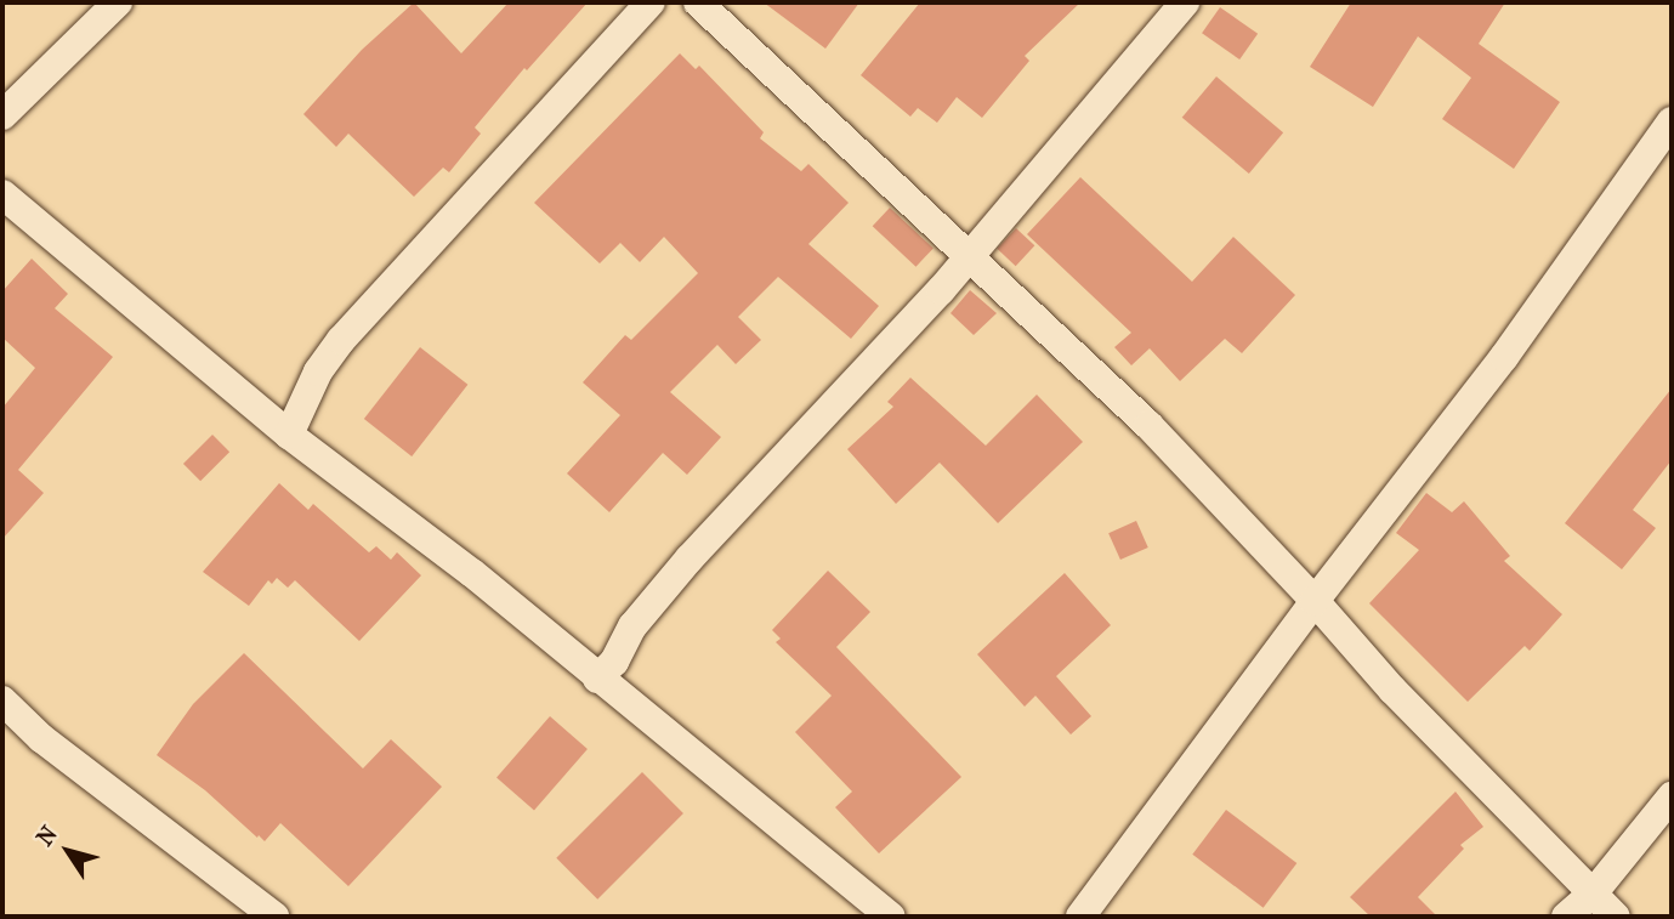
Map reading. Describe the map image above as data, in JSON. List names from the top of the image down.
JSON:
{
  "north": "top left"
}
